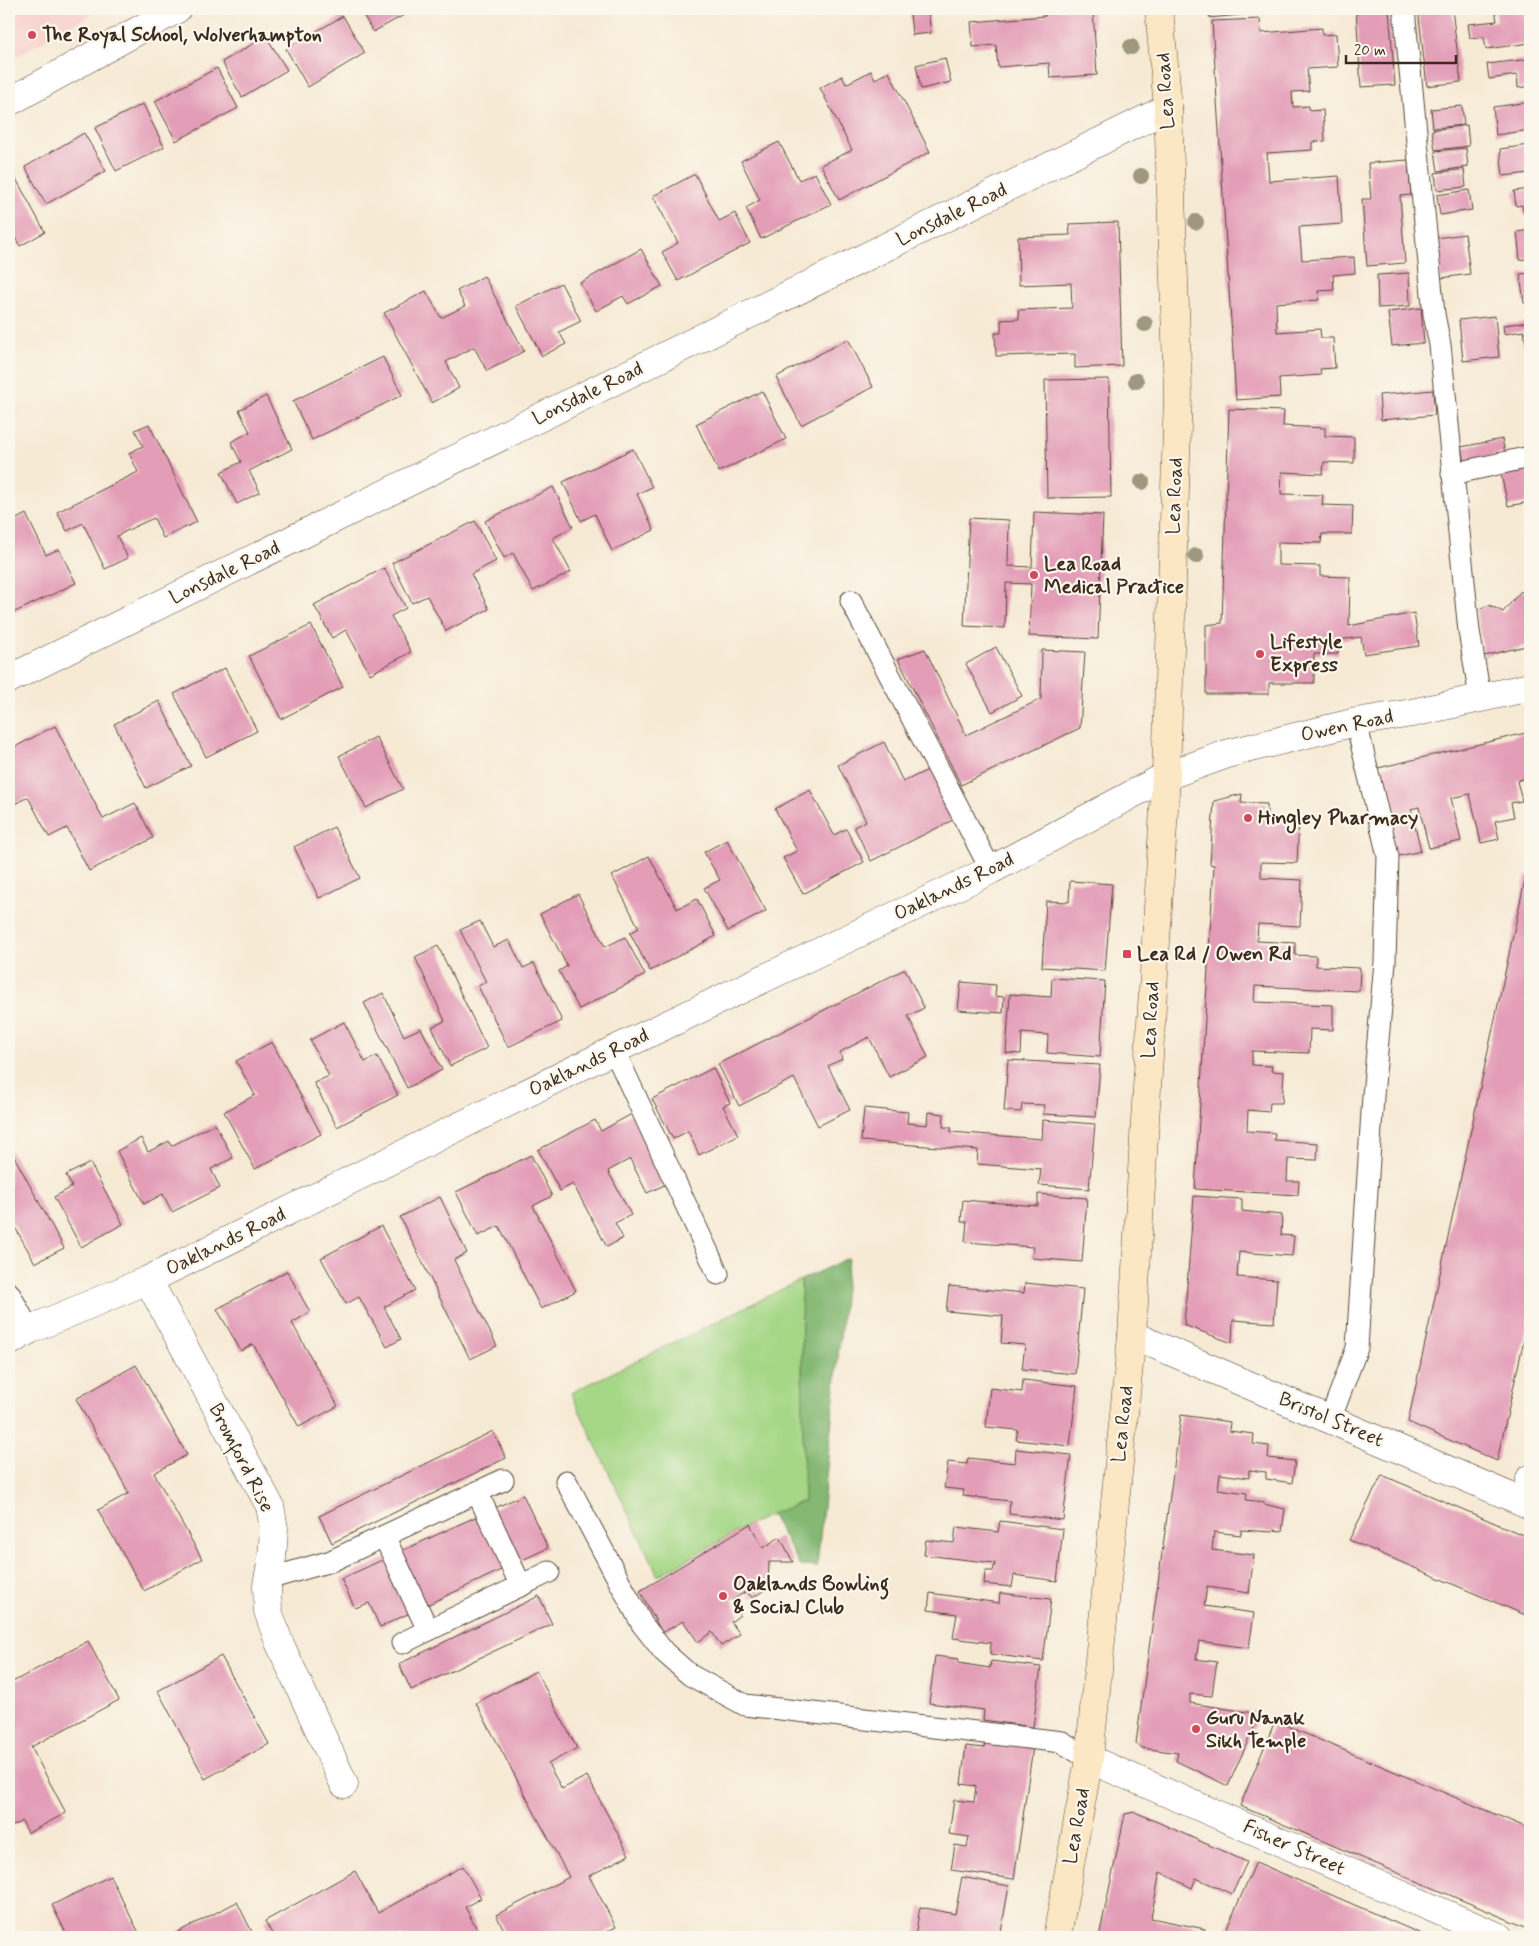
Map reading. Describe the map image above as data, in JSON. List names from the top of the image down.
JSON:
{
  "streets": {
    "street": [
      "Lea Road",
      "Lonsdale Road",
      "Owen Road",
      "Oaklands Road",
      "Bristol Street",
      "Bromford Rise",
      "Fisher Street"
    ]
  },
  "crossings": [
    ["Lea Road", "Lonsdale Road"],
    ["Lea Road", "Owen Road"],
    ["Lea Road", "Oaklands Road"],
    ["Lea Road", "Bristol Street"],
    ["Lea Road", "Fisher Street"],
    ["Owen Road", "Oaklands Road"],
    ["Oaklands Road", "Bromford Rise"]
  ],
  "places": {
    "other": [
      "The Royal School, Wolverhampton",
      "Lea Road Medical Practice",
      "Lifestyle Express",
      "Hingley Pharmacy",
      "Oaklands Bowling & Social Club",
      "Guru Nanak Sikh Temple"
    ],
    "transit": ["Lea Rd / Owen Rd"]
  },
  "scale_bar": "20 m"
}
